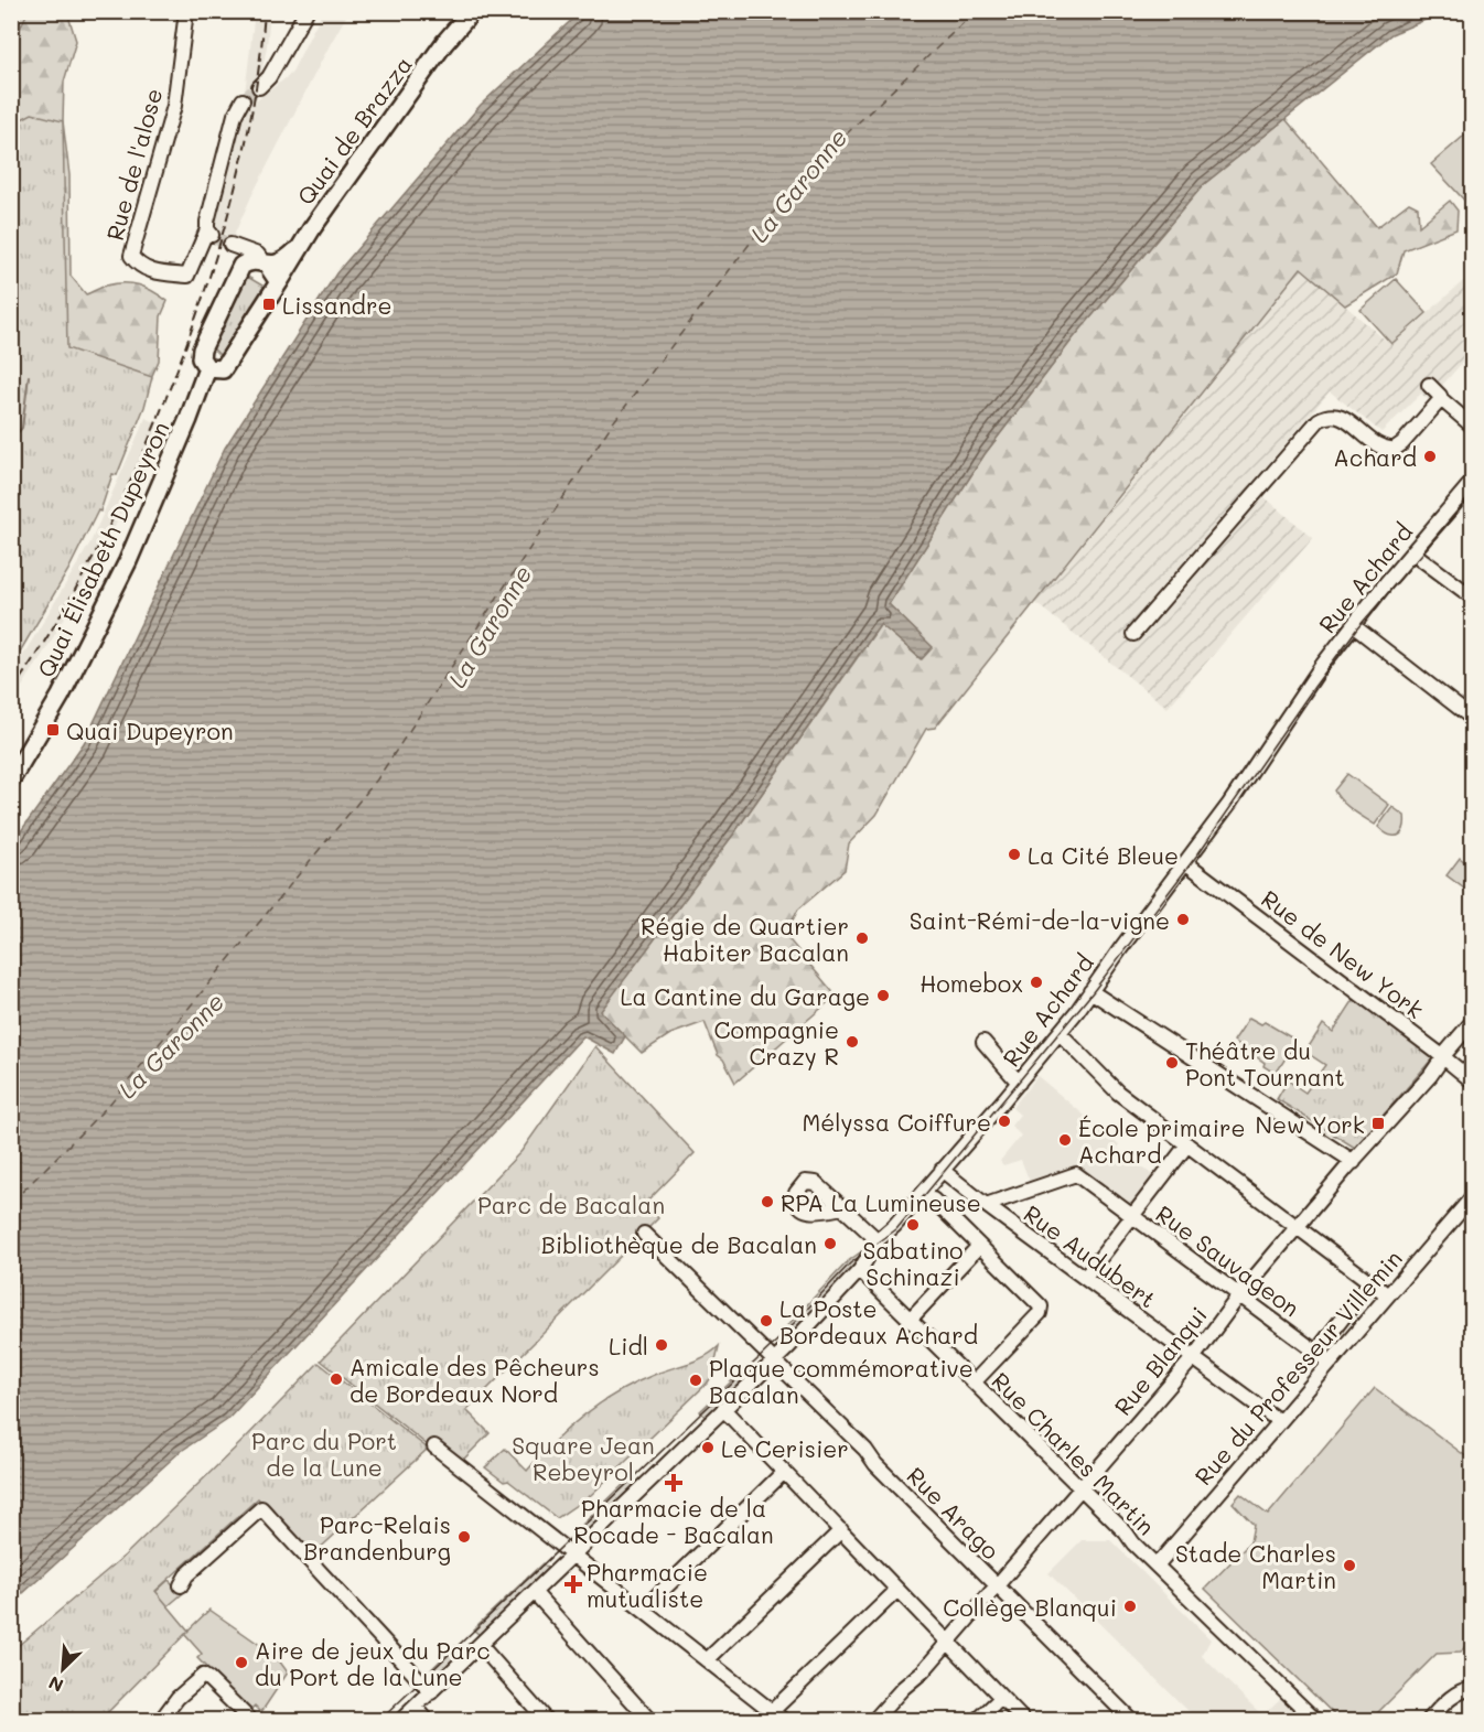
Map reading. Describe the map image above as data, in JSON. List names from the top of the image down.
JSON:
{
  "streets": {
    "main road": ["Quai de Brazza", "Quai Élisabeth Dupeyron"],
    "street": [
      "Rue de l'alose",
      "Rue Achard",
      "Rue de New York",
      "Rue Audubert",
      "Rue Sauvageon",
      "Rue Blanqui",
      "Rue du Professeur Villemin",
      "Rue Charles Martin",
      "Rue Arago"
    ]
  },
  "crossings": [
    ["Quai de Brazza", "Quai Élisabeth Dupeyron"],
    ["Rue Achard", "Rue de New York"],
    ["Rue Achard", "Rue Audubert"],
    ["Rue Achard", "Rue Charles Martin"],
    ["Rue Achard", "Rue Arago"],
    ["Rue de New York", "Rue Blanqui"],
    ["Rue Audubert", "Rue Sauvageon"],
    ["Rue Audubert", "Rue Blanqui"],
    ["Rue Audubert", "Rue du Professeur Villemin"],
    ["Rue Sauvageon", "Rue Blanqui"],
    ["Rue Sauvageon", "Rue du Professeur Villemin"],
    ["Rue Blanqui", "Rue Charles Martin"],
    ["Rue Blanqui", "Rue Arago"],
    ["Rue du Professeur Villemin", "Rue Charles Martin"]
  ],
  "water": ["La Garonne"],
  "parks": ["Parc de Bacalan", "Parc du Port de la Lune", "Square Jean Rebeyrol"],
  "places": {
    "transit": ["Lissandre", "Quai Dupeyron", "New York"],
    "other": [
      "Achard",
      "La Cité Bleue",
      "Saint-Rémi-de-la-vigne",
      "Régie de Quartier Habiter Bacalan",
      "Homebox",
      "La Cantine du Garage",
      "Compagnie Crazy R",
      "Théâtre du Pont Tournant",
      "Mélyssa Coiffure",
      "École primaire Achard",
      "RPA La Lumineuse",
      "Sabatino Schinazi",
      "Bibliothèque de Bacalan",
      "La Poste Bordeaux Achard",
      "Lidl",
      "Amicale des Pêcheurs de Bordeaux Nord",
      "Plaque commémorative Bacalan",
      "Le Cerisier",
      "Parc-Relais Brandenburg",
      "Stade Charles Martin",
      "Collège Blanqui",
      "Aire de jeux du Parc du Port de la Lune"
    ],
    "health": ["Pharmacie de la Rocade - Bacalan", "Pharmacie mutualiste"]
  },
  "north": "bottom left"
}
